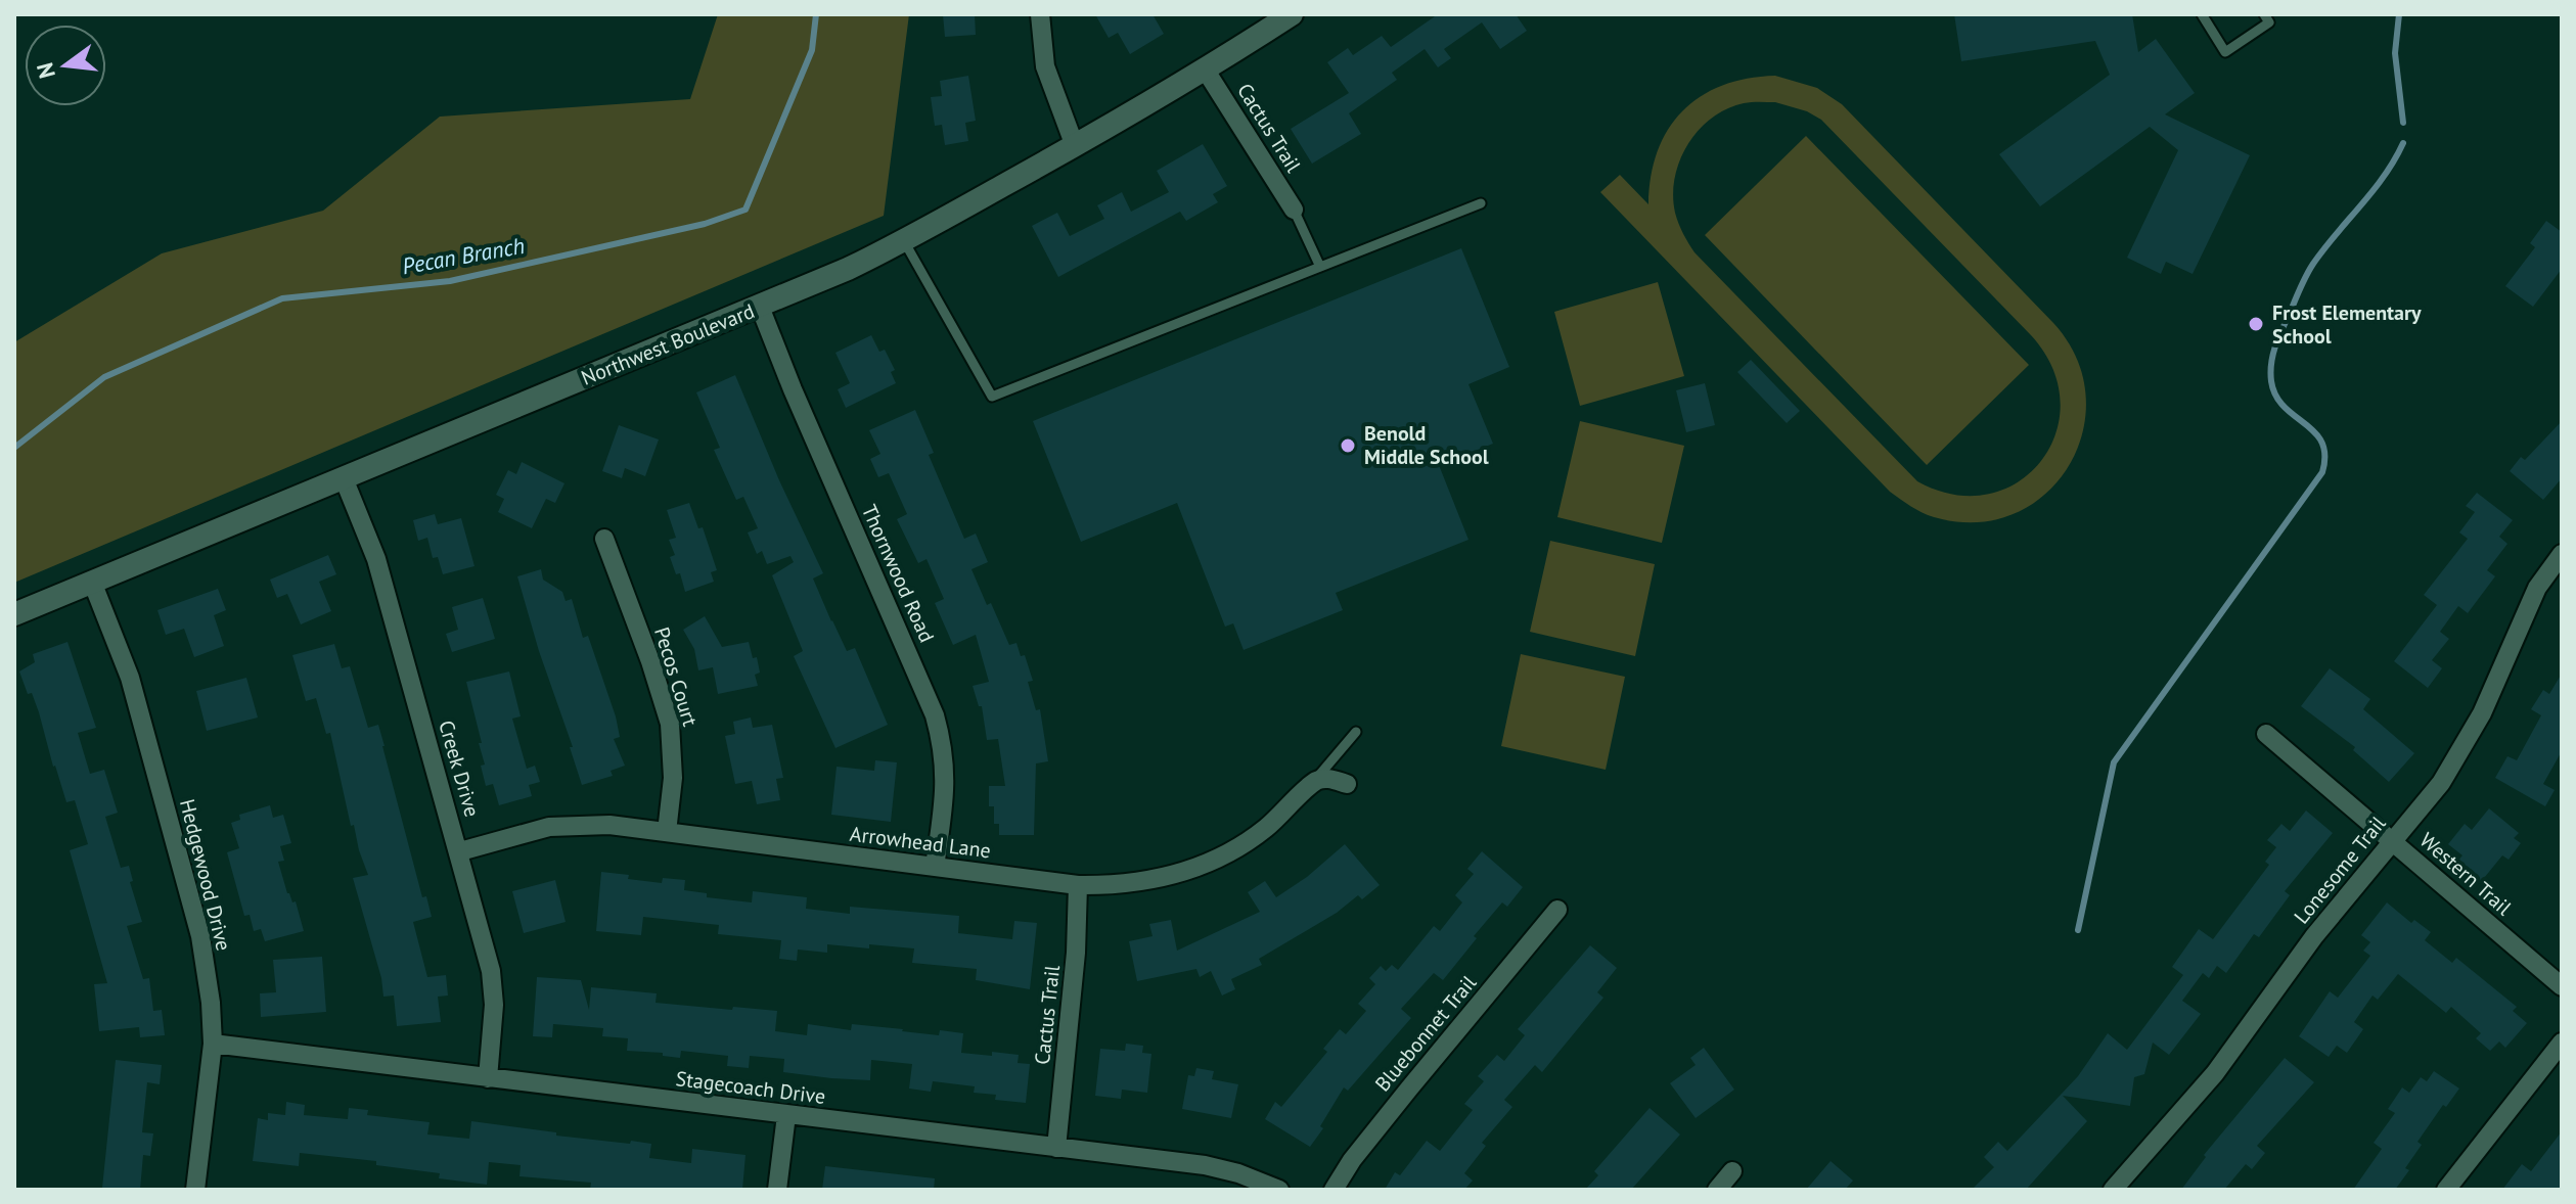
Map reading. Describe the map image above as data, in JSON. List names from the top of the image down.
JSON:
{
  "streets": {
    "street": [
      "Cactus Trail",
      "Northwest Boulevard",
      "Thornwood Road",
      "Pecos Court",
      "Creek Drive",
      "Arrowhead Lane",
      "Lonesome Trail",
      "Western Trail",
      "Hedgewood Drive",
      "Bluebonnet Trail",
      "Stagecoach Drive"
    ]
  },
  "crossings": [
    ["Cactus Trail", "Northwest Boulevard"],
    ["Cactus Trail", "Arrowhead Lane"],
    ["Cactus Trail", "Stagecoach Drive"],
    ["Northwest Boulevard", "Thornwood Road"],
    ["Northwest Boulevard", "Creek Drive"],
    ["Northwest Boulevard", "Hedgewood Drive"],
    ["Thornwood Road", "Arrowhead Lane"],
    ["Pecos Court", "Arrowhead Lane"],
    ["Creek Drive", "Arrowhead Lane"],
    ["Creek Drive", "Stagecoach Drive"],
    ["Lonesome Trail", "Western Trail"],
    ["Hedgewood Drive", "Stagecoach Drive"]
  ],
  "water": ["Pecan Branch"],
  "places": ["Frost Elementary School", "Benold Middle School"],
  "north": "left"
}
